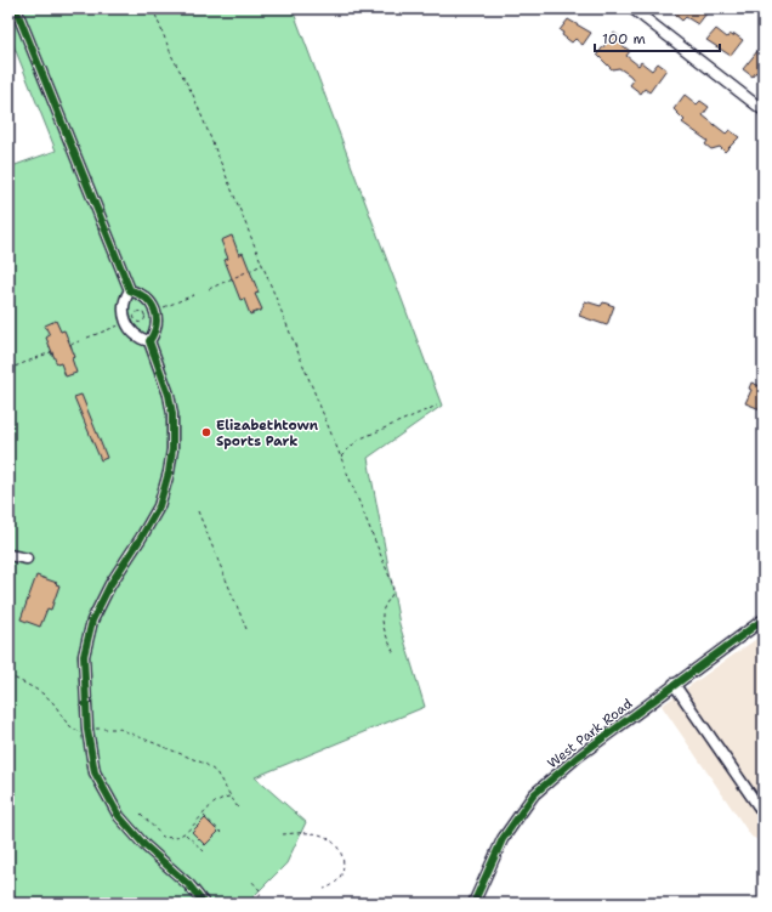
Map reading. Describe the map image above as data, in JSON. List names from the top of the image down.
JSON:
{
  "streets": {
    "street": ["West Park Road"]
  },
  "places": ["Elizabethtown Sports Park"],
  "scale_bar": "100 m"
}
